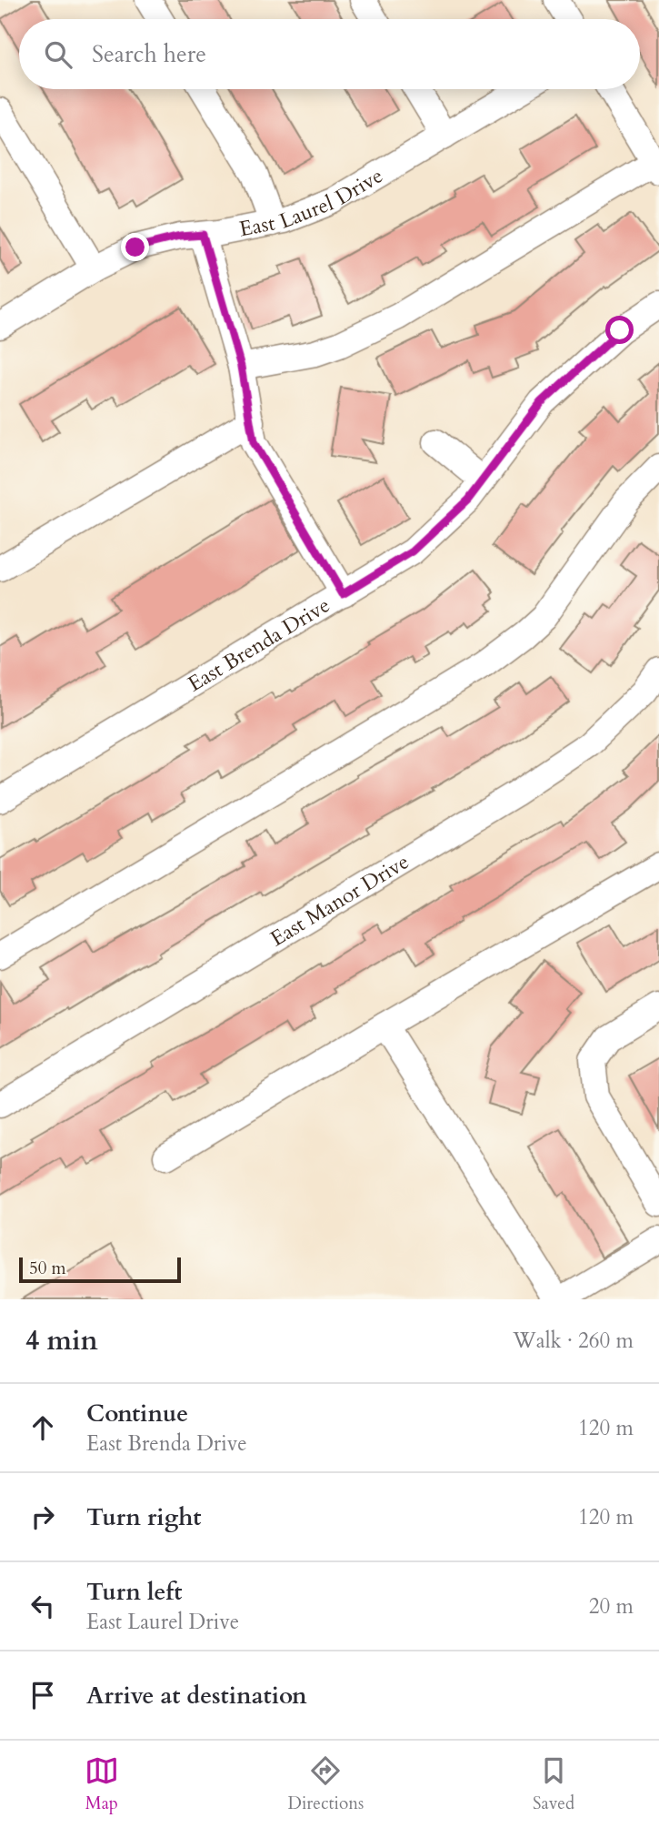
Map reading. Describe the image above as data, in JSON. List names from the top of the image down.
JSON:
{
  "streets": {
    "street": ["East Laurel Drive", "East Brenda Drive", "East Manor Drive"]
  },
  "scale_bar": "50 m",
  "page": {
    "search": "Search here",
    "scale": "50 m",
    "heading": ["4 min", "Walk · 260 m"],
    "list": [
      ["Continue", "East Brenda Drive", "120 m"],
      ["Turn right", "120 m"],
      ["Turn left", "East Laurel Drive", "20 m"],
      "Arrive at destination"
    ],
    "nav": ["Map", "Directions", "Saved"]
  }
}
